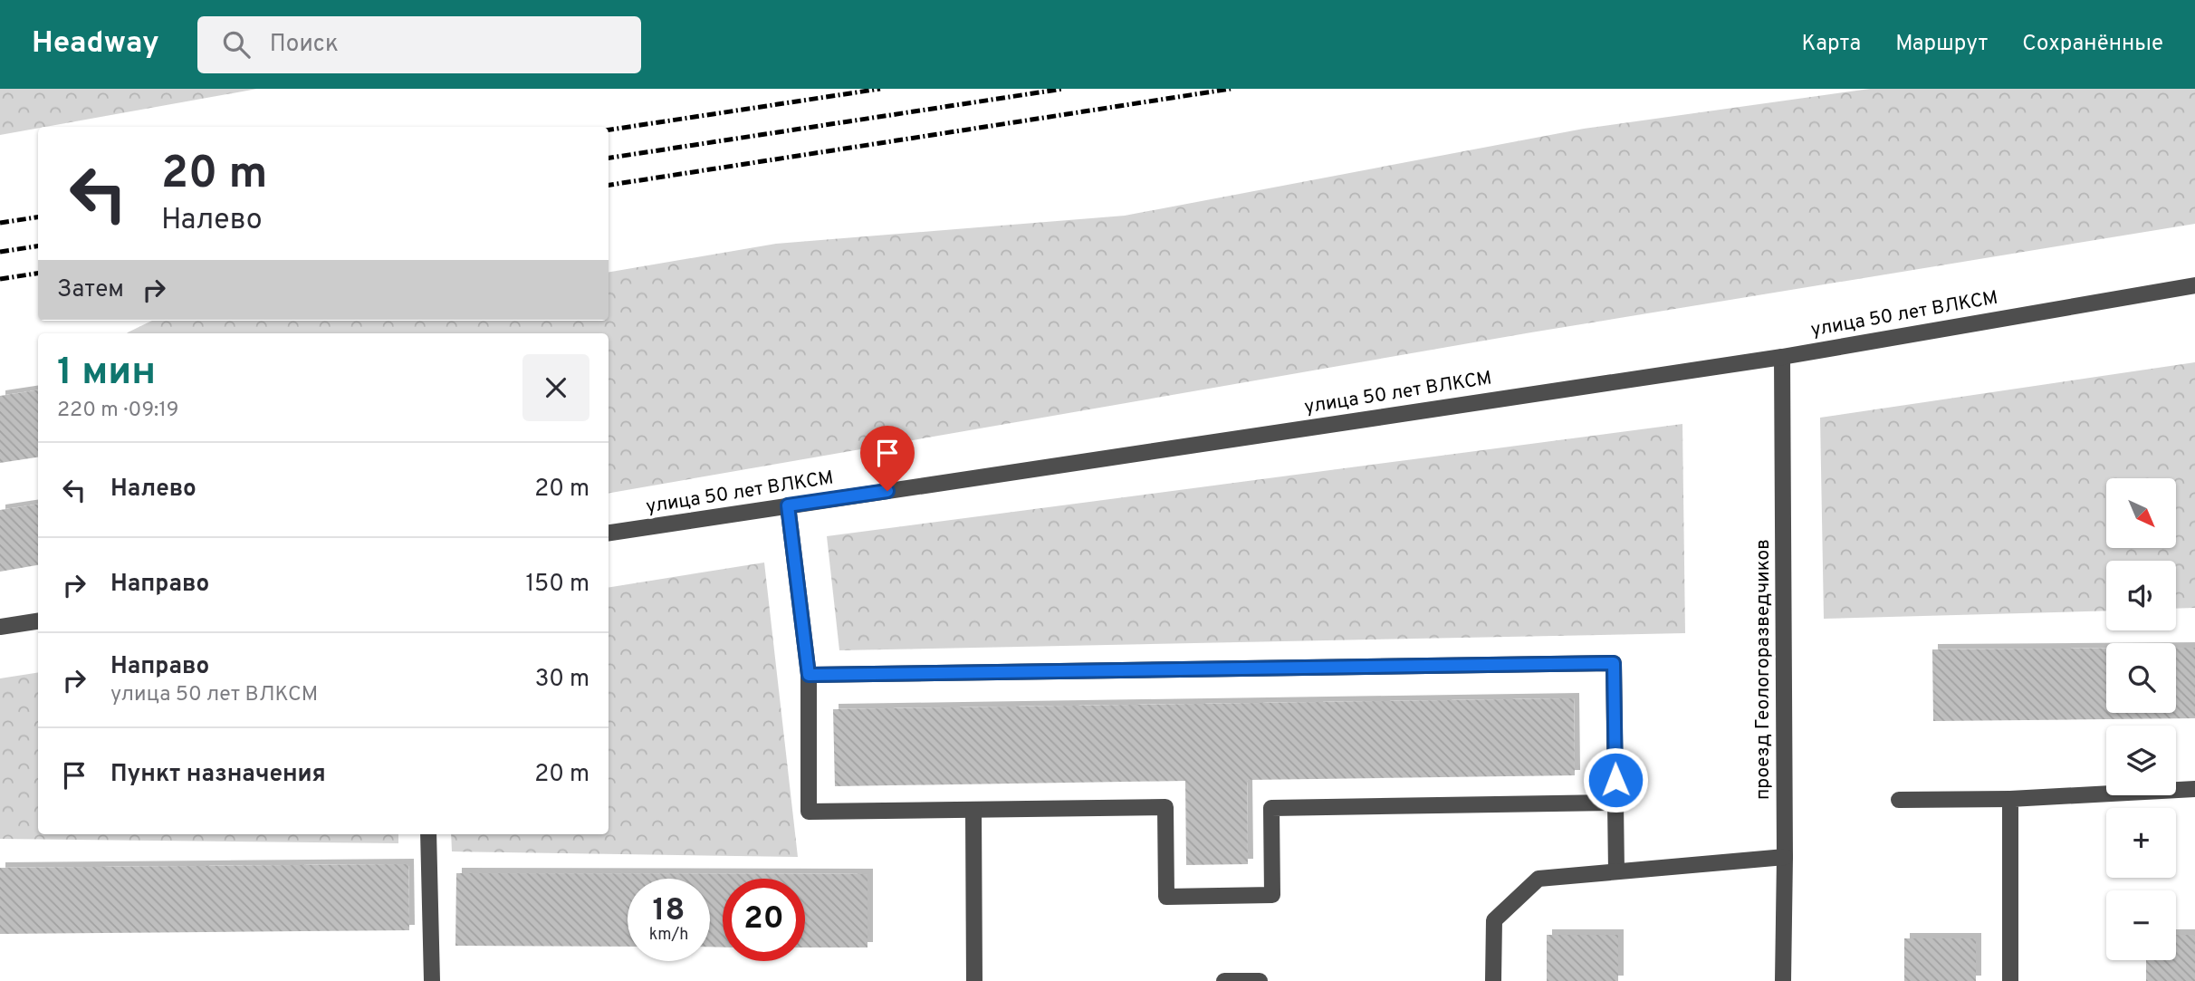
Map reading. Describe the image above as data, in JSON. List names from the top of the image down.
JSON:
{
  "streets": {
    "street": ["улица 50 лет ВЛКСМ", "проезд Геологоразведчиков"]
  },
  "crossings": [
    ["улица 50 лет ВЛКСМ", "проезд Геологоразведчиков"]
  ],
  "north": "bottom right",
  "page": {
    "header": "Headway",
    "search": "Поиск",
    "nav": ["Карта", "Маршрут", "Сохранённые"],
    "turn": ["20 m", "Налево"],
    "then": "Затем",
    "heading": ["1 мин", "220 m · 09:19"],
    "list": [
      {
        "name": "Налево",
        "value": "20 m"
      },
      {
        "name": "Направо",
        "value": "150 m"
      },
      {
        "name": "Направо",
        "note": "улица 50 лет ВЛКСМ",
        "value": "30 m"
      },
      {
        "name": "Пункт назначения",
        "value": "20 m"
      }
    ],
    "map_buttons": ["+", "−"],
    "speed": "18 km/h",
    "limit": "20"
  }
}
